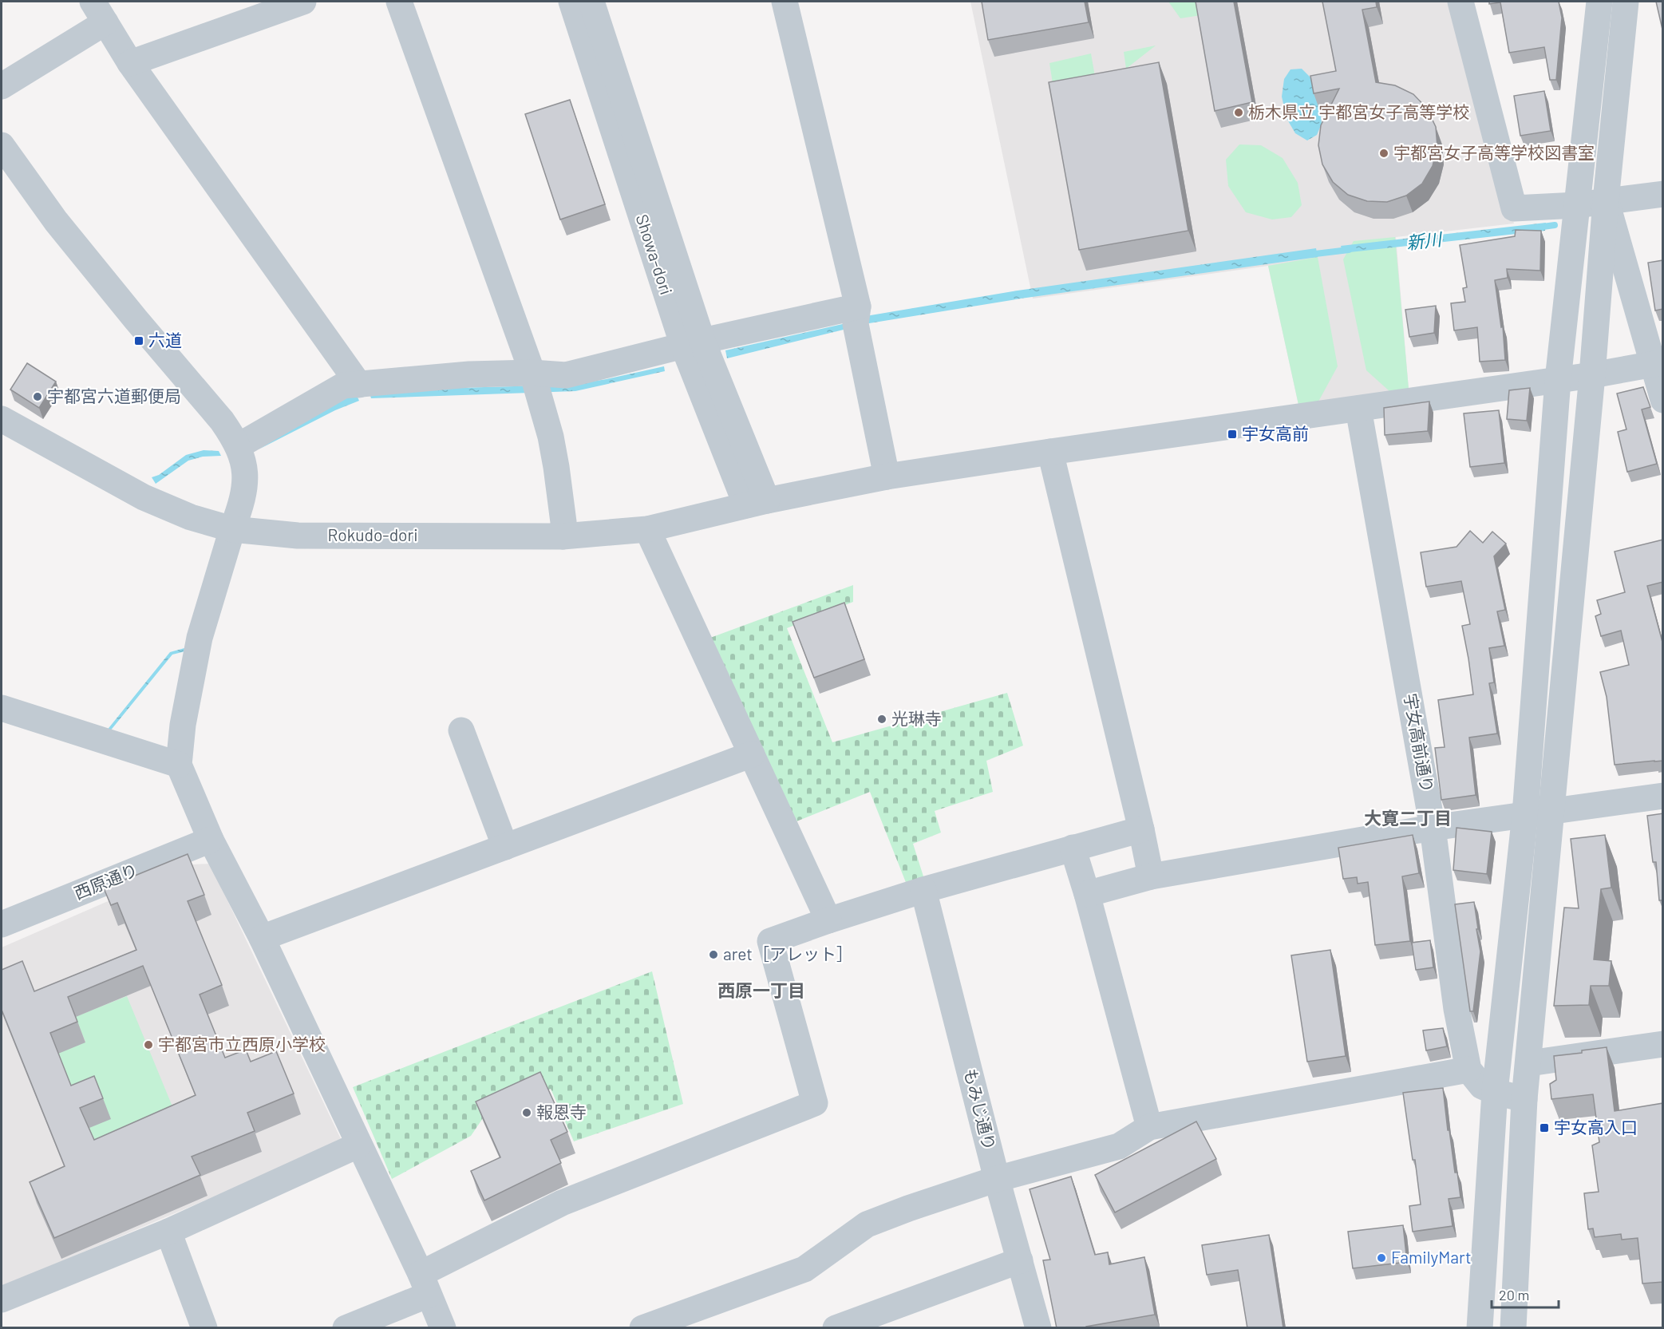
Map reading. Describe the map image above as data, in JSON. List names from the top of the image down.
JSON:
{
  "streets": {
    "street": [
      "Showa-dori",
      "Rokudo-dori",
      "宇女高前通り",
      "西原通り",
      "もみじ通り"
    ]
  },
  "crossings": [
    ["Showa-dori", "Rokudo-dori"],
    ["Rokudo-dori", "宇女高前通り"]
  ],
  "districts": ["大寛二丁目", "西原一丁目"],
  "water": ["新川"],
  "places": {
    "other": [
      "栃木県立 宇都宮女子高等学校",
      "宇都宮女子高等学校図書室",
      "宇都宮六道郵便局",
      "光琳寺",
      "aret［アレット］",
      "宇都宮市立西原小学校",
      "報恩寺",
      "FamilyMart"
    ],
    "transit": ["六道", "宇女高前", "宇女高入口"]
  },
  "scale_bar": "20 m"
}
